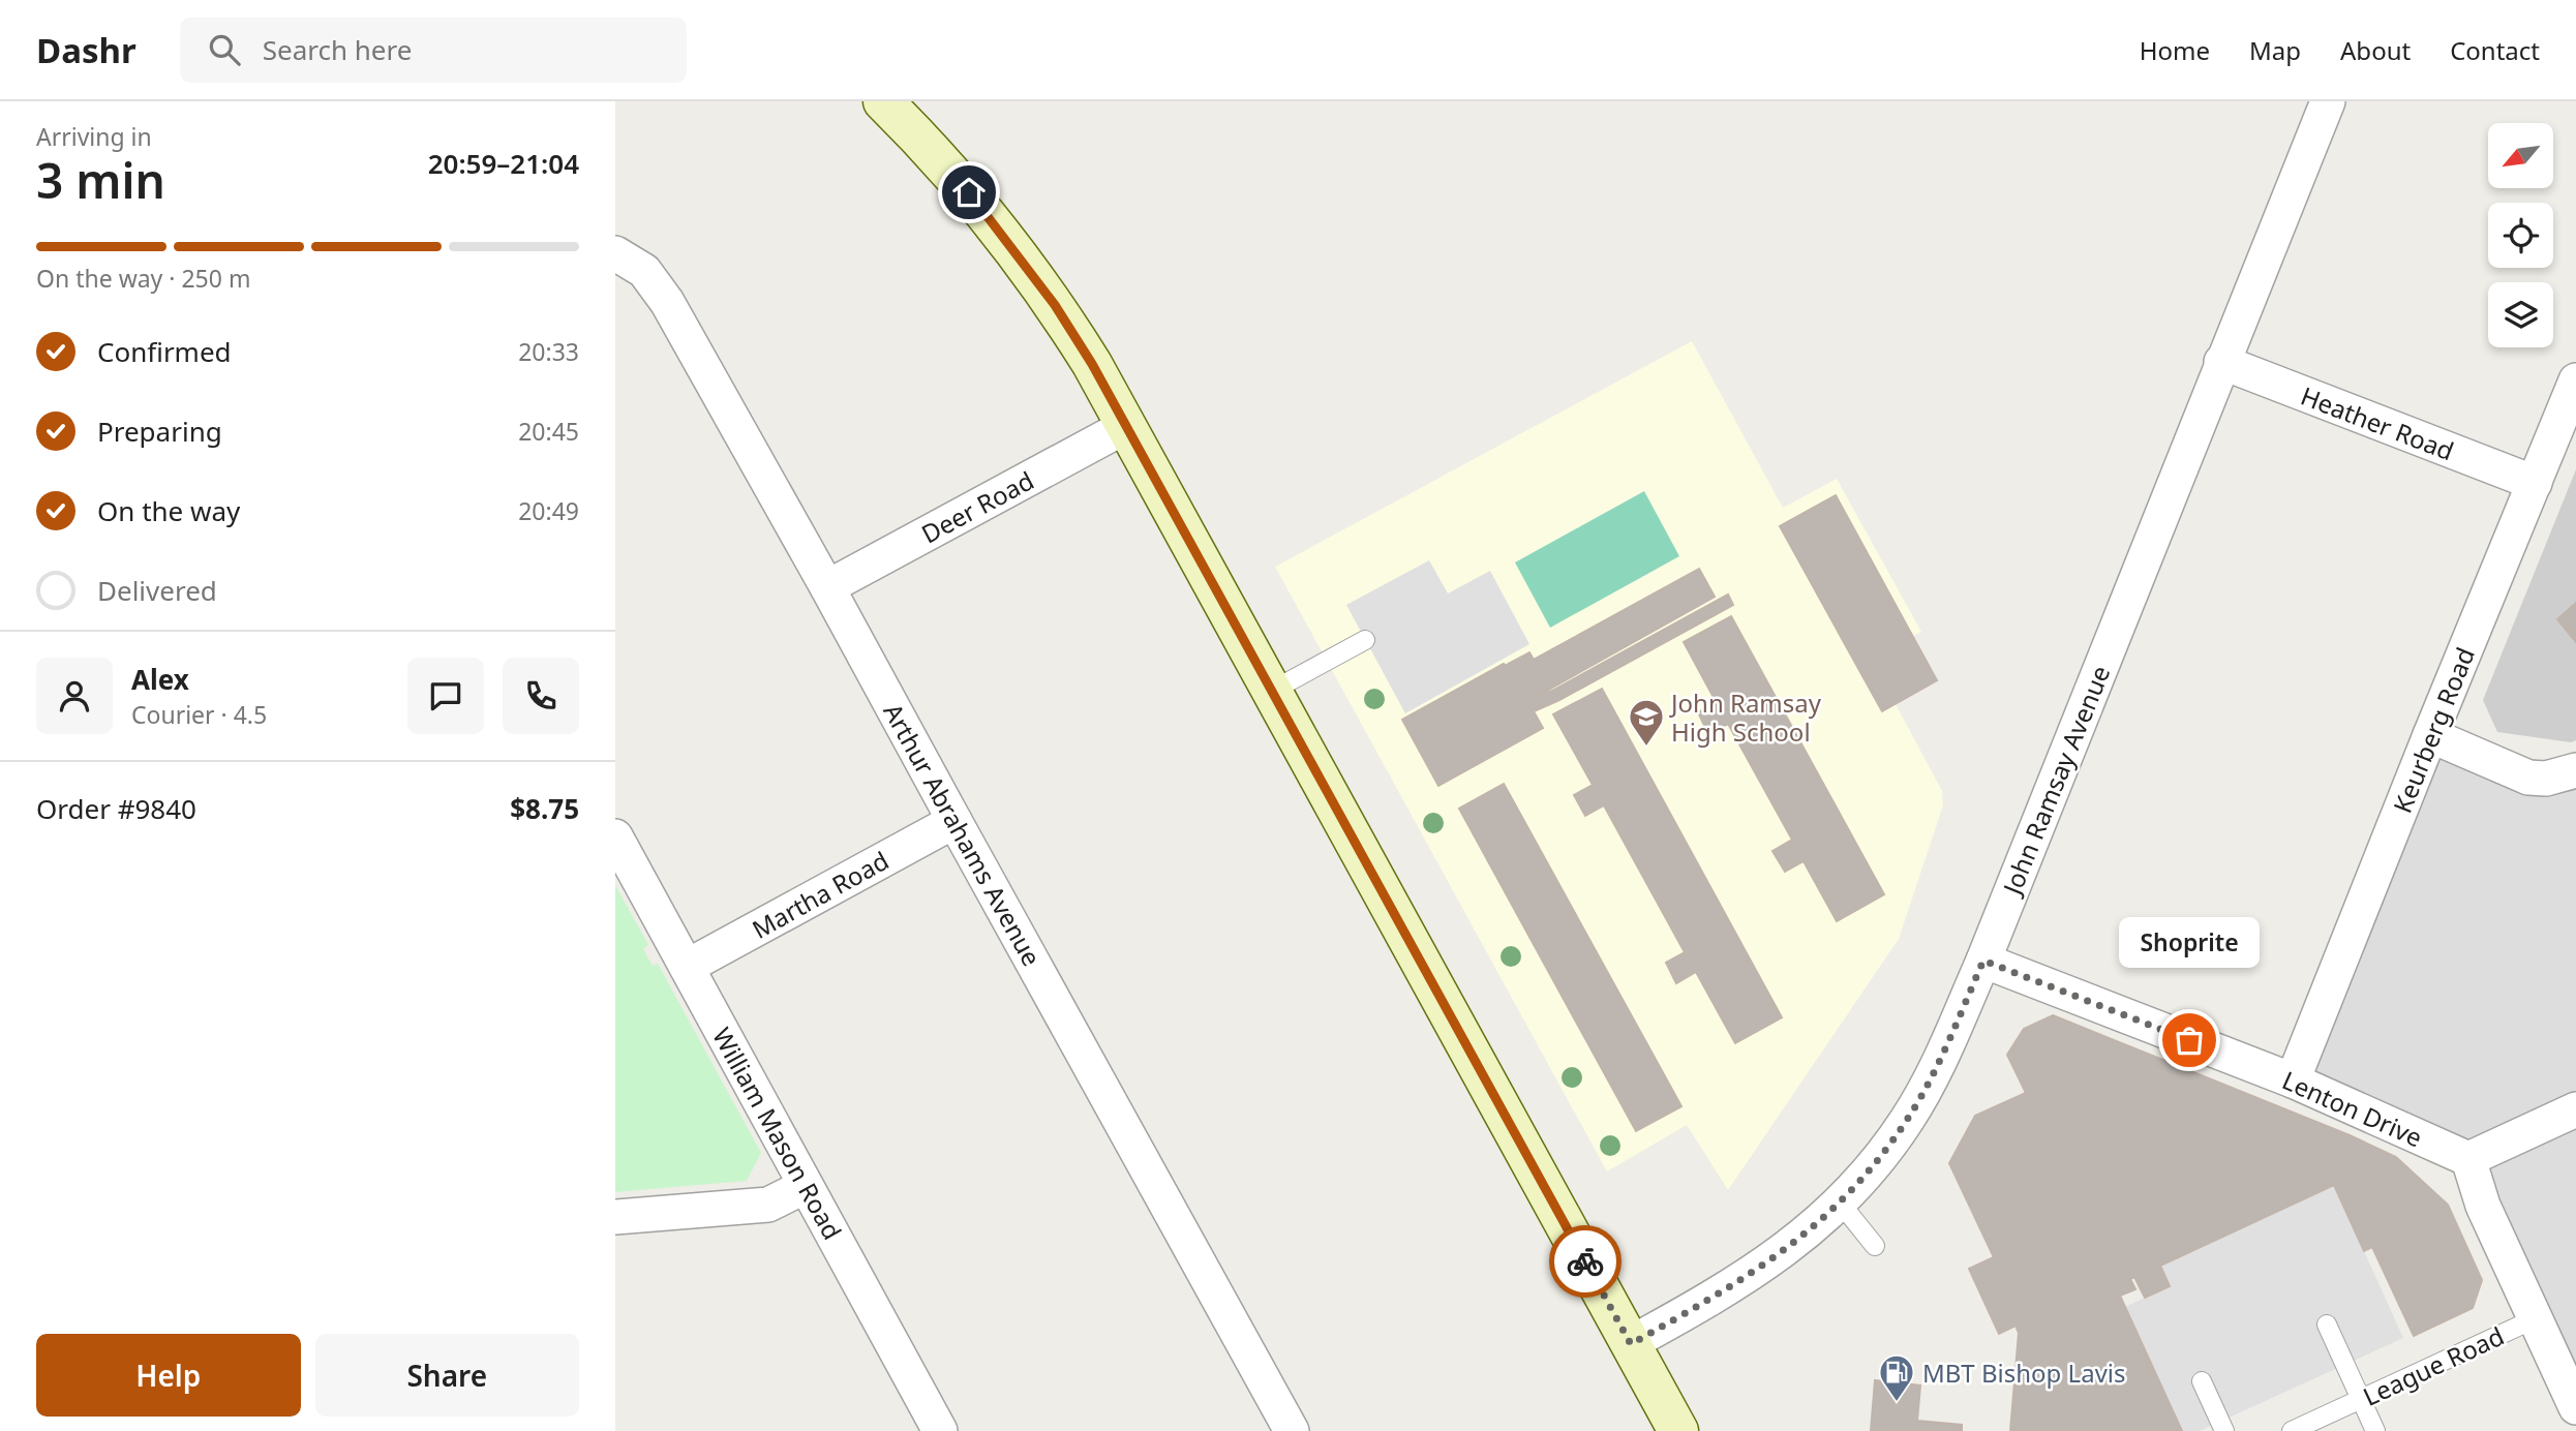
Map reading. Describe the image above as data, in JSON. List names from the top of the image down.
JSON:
{
  "streets": {
    "street": [
      "Heather Road",
      "Deer Road",
      "Keurberg Road",
      "John Ramsay Avenue",
      "Arthur Abrahams Avenue",
      "Martha Road",
      "Lenton Drive",
      "William Mason Road"
    ],
    "lane": ["League Road"]
  },
  "crossings": [
    ["Heather Road", "Keurberg Road"],
    ["Heather Road", "John Ramsay Avenue"],
    ["Deer Road", "Arthur Abrahams Avenue"],
    ["Keurberg Road", "Lenton Drive"],
    ["John Ramsay Avenue", "Lenton Drive"],
    ["Arthur Abrahams Avenue", "Martha Road"],
    ["Martha Road", "William Mason Road"]
  ],
  "places": {
    "school or university": ["John Ramsay High School"],
    "other": ["Shoprite"],
    "fuel station": ["MBT Bishop Lavis"]
  },
  "north": "bottom left",
  "page": {
    "header": "Dashr",
    "search": "Search here",
    "nav": [
      "Home",
      "Map",
      "About",
      "Contact"
    ],
    "heading": ["3 min", "Arriving in", "20:59–21:04"],
    "panel": [
      "Alex",
      "Courier · 4.5",
      "Order #9840",
      "$8.75"
    ],
    "bar": "On the way · 250 m",
    "list": [
      ["Confirmed", "20:33"],
      ["Preparing", "20:45"],
      ["On the way", "20:49"],
      "Delivered"
    ],
    "bubble": "Shoprite",
    "buttons": ["Help", "Share"]
  }
}
